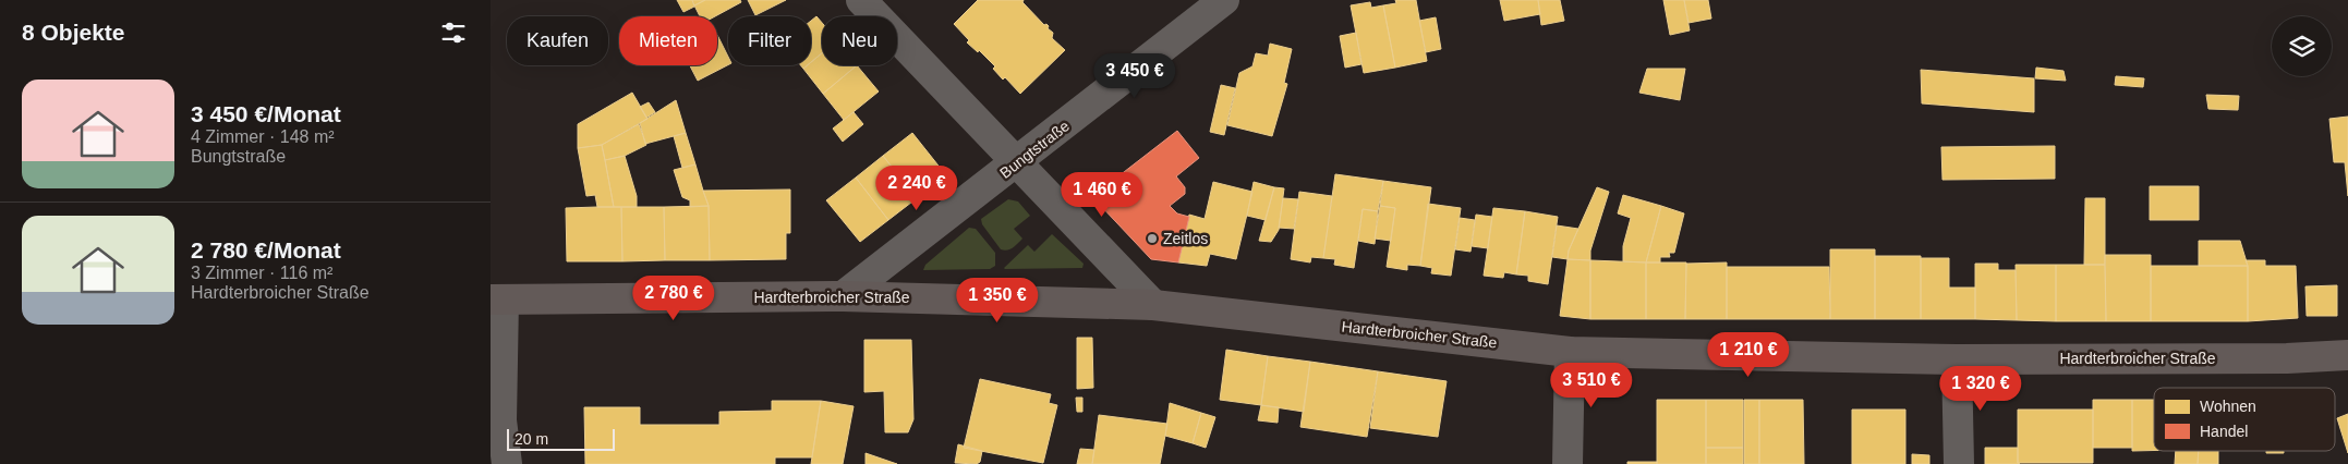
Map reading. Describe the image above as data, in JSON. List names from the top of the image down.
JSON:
{
  "streets": {
    "street": ["Bungtstraße", "Hardterbroicher Straße"]
  },
  "crossings": [
    ["Bungtstraße", "Hardterbroicher Straße"]
  ],
  "places": ["Zeitlos"],
  "legend": ["Wohnen", "Handel"],
  "scale_bar": "20 m",
  "page": {
    "heading": "8 Objekte",
    "chip": [
      "Kaufen",
      "Mieten",
      "Filter",
      "Neu"
    ],
    "price": [
      "3 450 €",
      "2 240 €",
      "1 460 €",
      "2 780 €",
      "1 350 €",
      "1 210 €",
      "3 510 €",
      "1 320 €"
    ],
    "list": [
      {
        "name": "3 450 €/Monat",
        "note": "4 Zimmer · 148 m² · Bungtstraße"
      },
      {
        "name": "2 780 €/Monat",
        "note": "3 Zimmer · 116 m² · Hardterbroicher Straße"
      }
    ],
    "scale": "20 m"
  }
}
